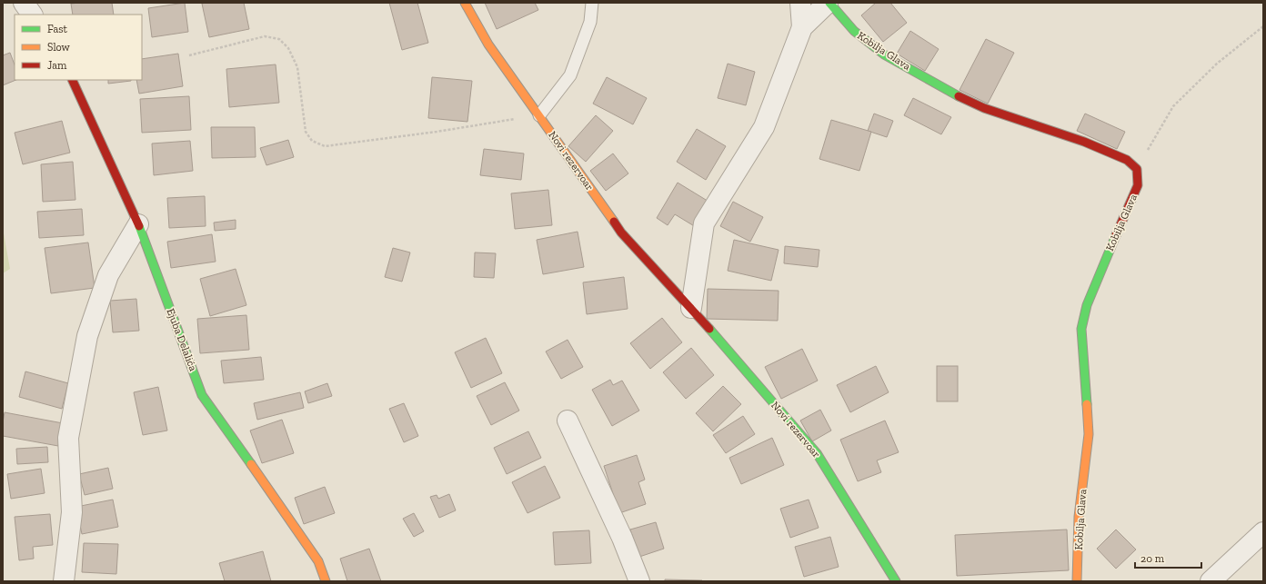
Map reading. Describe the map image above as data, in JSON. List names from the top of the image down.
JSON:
{
  "streets": {
    "street": ["Kobilja Glava", "Novi rezervoar", "Ejuba Delalića"]
  },
  "legend": ["Fast", "Slow", "Jam"],
  "scale_bar": "20 m"
}
